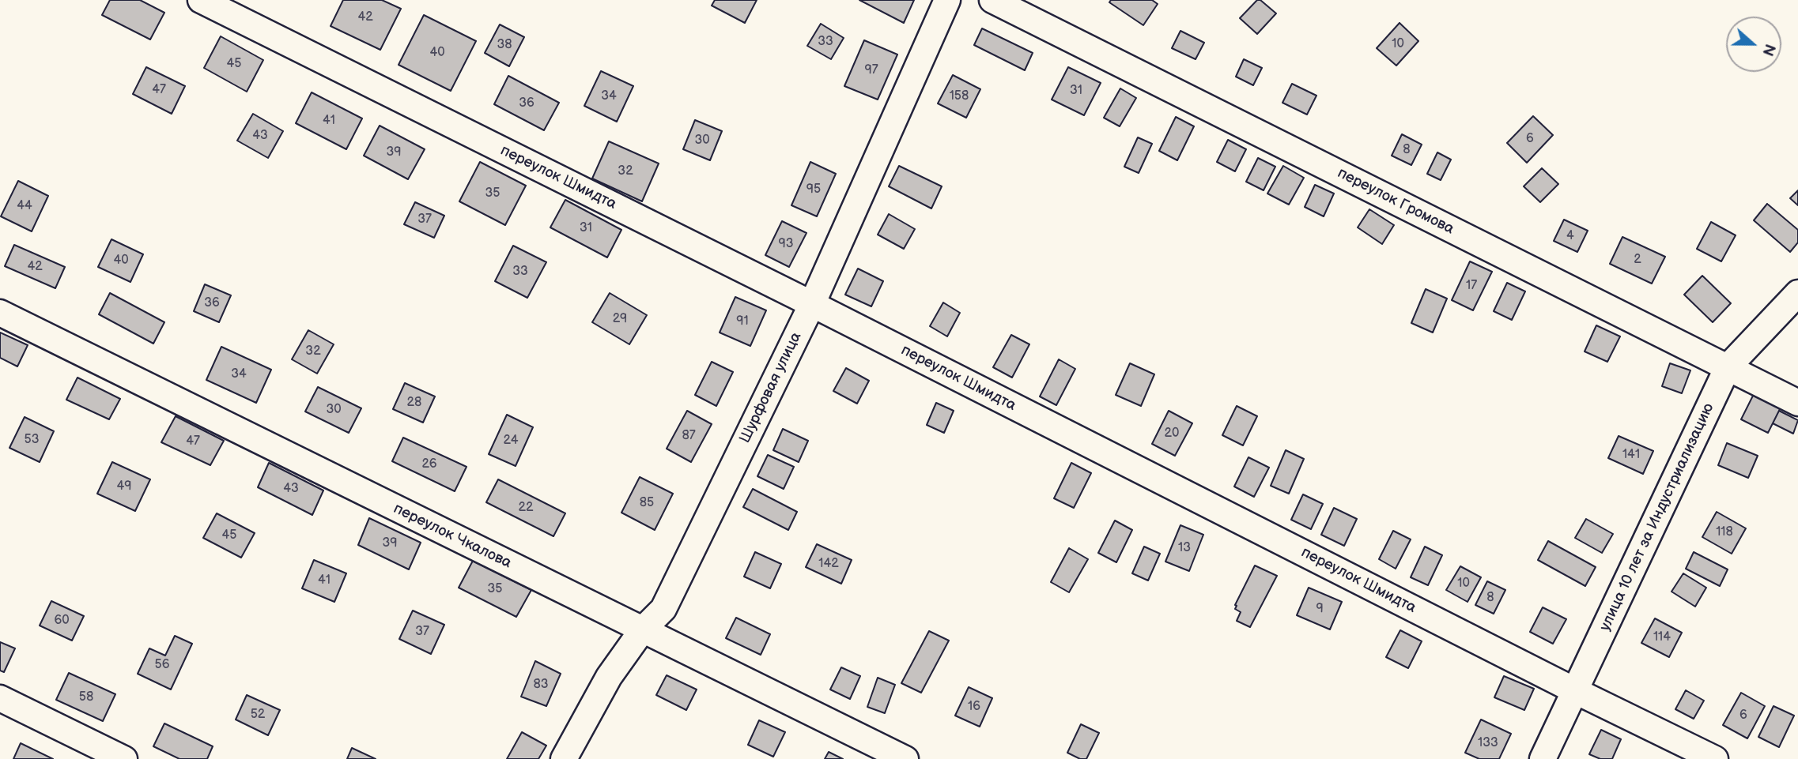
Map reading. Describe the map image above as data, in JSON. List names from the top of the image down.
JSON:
{
  "streets": {
    "street": [
      "переулок Шмидта",
      "переулок Громова",
      "Шурфовая улица",
      "улица 10 лет за Индустриализацию",
      "переулок Чкалова"
    ]
  },
  "crossings": [
    ["переулок Шмидта", "Шурфовая улица"],
    ["переулок Шмидта", "улица 10 лет за Индустриализацию"],
    ["переулок Громова", "улица 10 лет за Индустриализацию"],
    ["Шурфовая улица", "переулок Чкалова"]
  ],
  "house_numbers": [
    "42",
    "33",
    "10",
    "38",
    "40",
    "45",
    "97",
    "47",
    "31",
    "34",
    "158",
    "36",
    "41",
    "43",
    "6",
    "30",
    "8",
    "39",
    "32",
    "95",
    "35",
    "44",
    "37",
    "31",
    "4",
    "93",
    "2",
    "40",
    "42",
    "33",
    "17",
    "36",
    "29",
    "91",
    "32",
    "34",
    "28",
    "30",
    "20",
    "87",
    "53",
    "24",
    "47",
    "141",
    "26",
    "49",
    "43",
    "85",
    "22",
    "118",
    "45",
    "39",
    "13",
    "142",
    "41",
    "10",
    "35",
    "8",
    "9",
    "60",
    "37",
    "114",
    "56",
    "83",
    "58",
    "16",
    "52",
    "6",
    "133"
  ],
  "north": "right"
}
